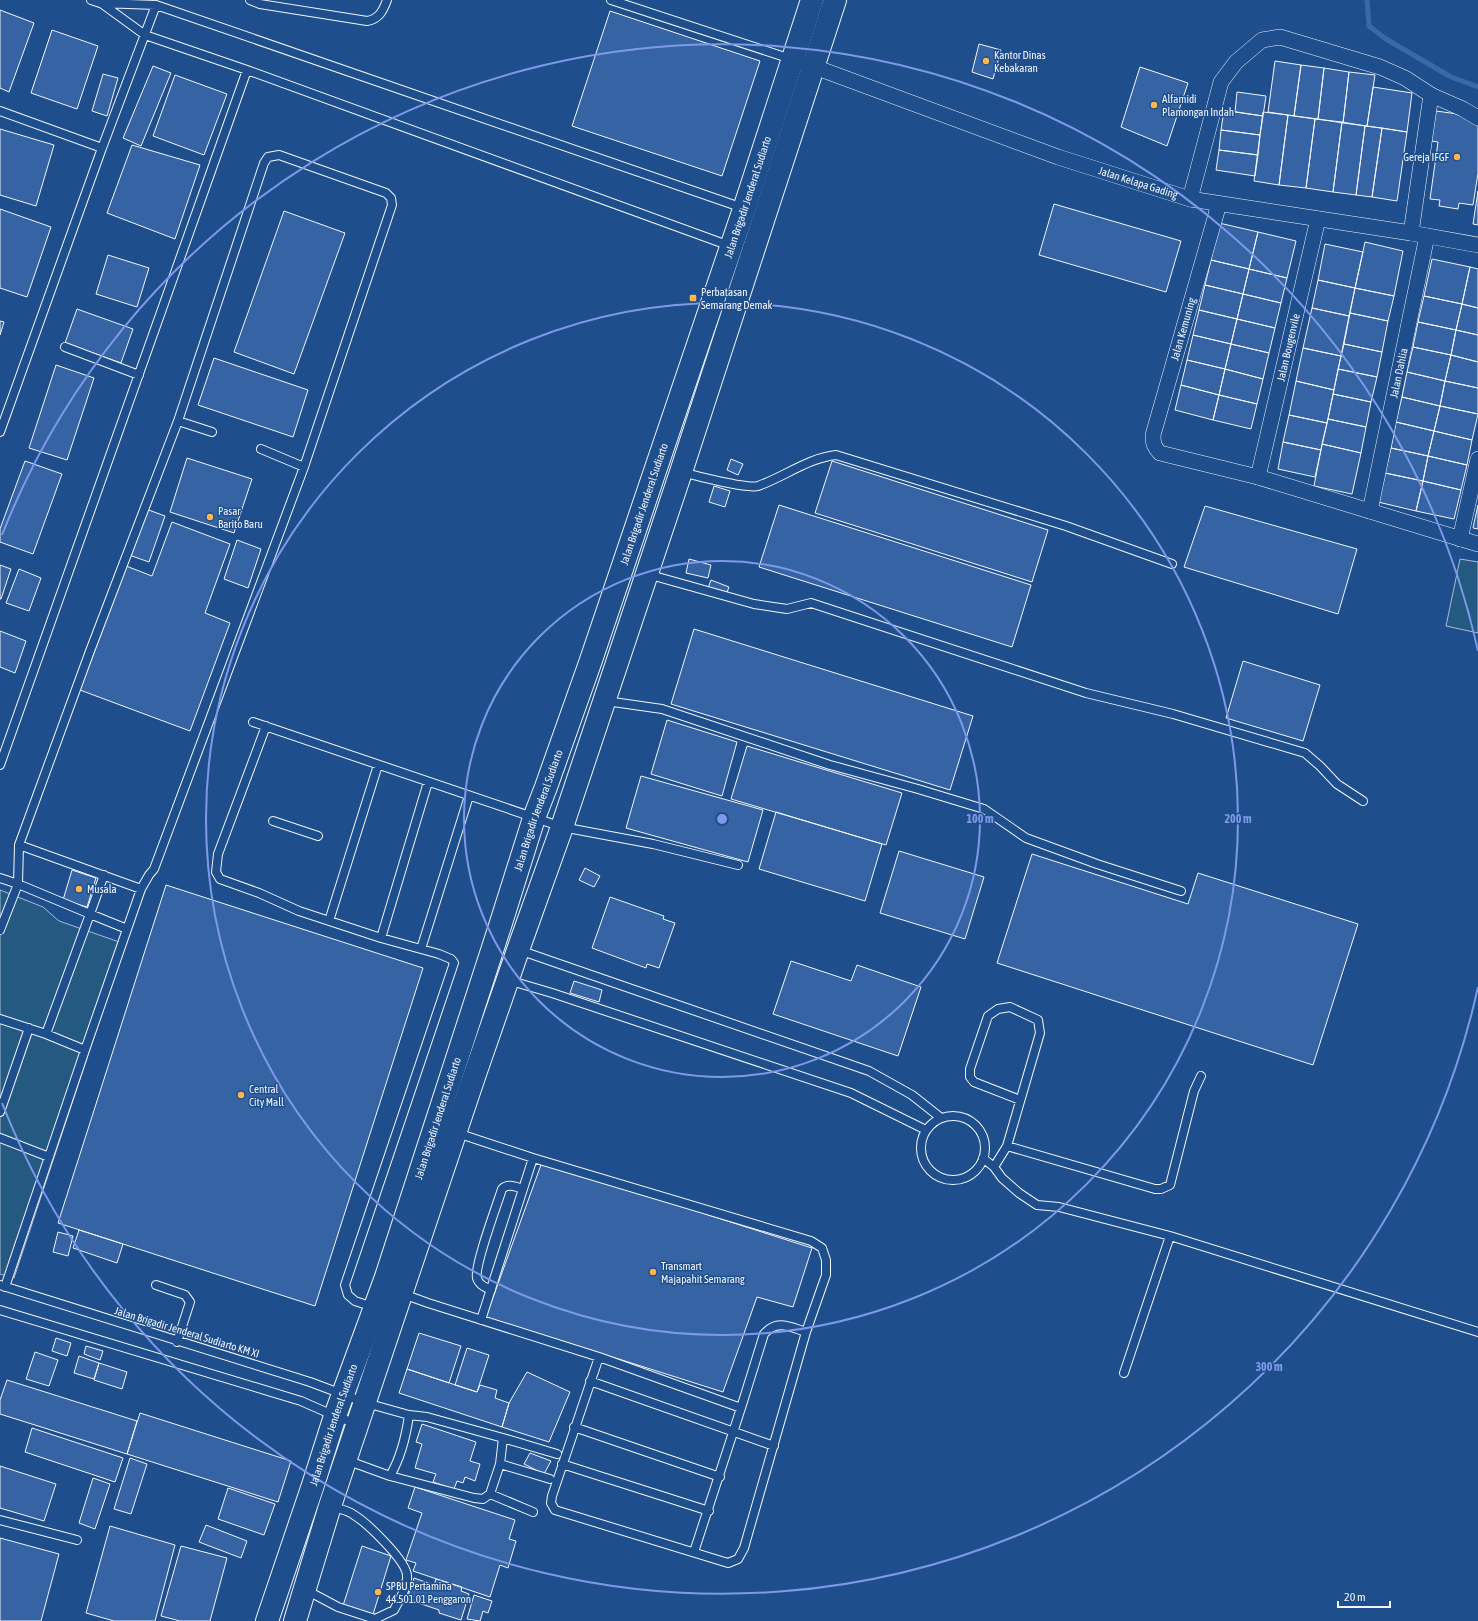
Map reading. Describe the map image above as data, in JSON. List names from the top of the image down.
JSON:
{
  "streets": {
    "main road": ["Jalan Brigadir Jenderal Sudiarto"],
    "street": [
      "Jalan Kelapa Gading",
      "Jalan Kemuning",
      "Jalan Bougenvile",
      "Jalan Dahlia"
    ],
    "lane": ["Jalan Brigadir Jenderal Sudiarto KM XI"]
  },
  "crossings": [
    ["Jalan Kelapa Gading", "Jalan Brigadir Jenderal Sudiarto"],
    ["Jalan Kelapa Gading", "Jalan Kemuning"],
    ["Jalan Kelapa Gading", "Jalan Bougenvile"],
    ["Jalan Kelapa Gading", "Jalan Dahlia"],
    ["Jalan Brigadir Jenderal Sudiarto", "Jalan Brigadir Jenderal Sudiarto KM XI"],
    ["Jalan Kemuning", "Jalan Bougenvile"]
  ],
  "places": {
    "other": [
      "Kantor Dinas Kebakaran",
      "Alfamidi Plamongan Indah",
      "Gereja IFGF",
      "Pasar Barito Baru",
      "Musala",
      "Central City Mall",
      "Transmart Majapahit Semarang",
      "SPBU Pertamina 44.501.01 Penggaron"
    ],
    "transit": ["Perbatasan Semarang Demak"]
  },
  "scale_bar": "20 m",
  "rings": ["100 m", "200 m", "300 m"]
}
